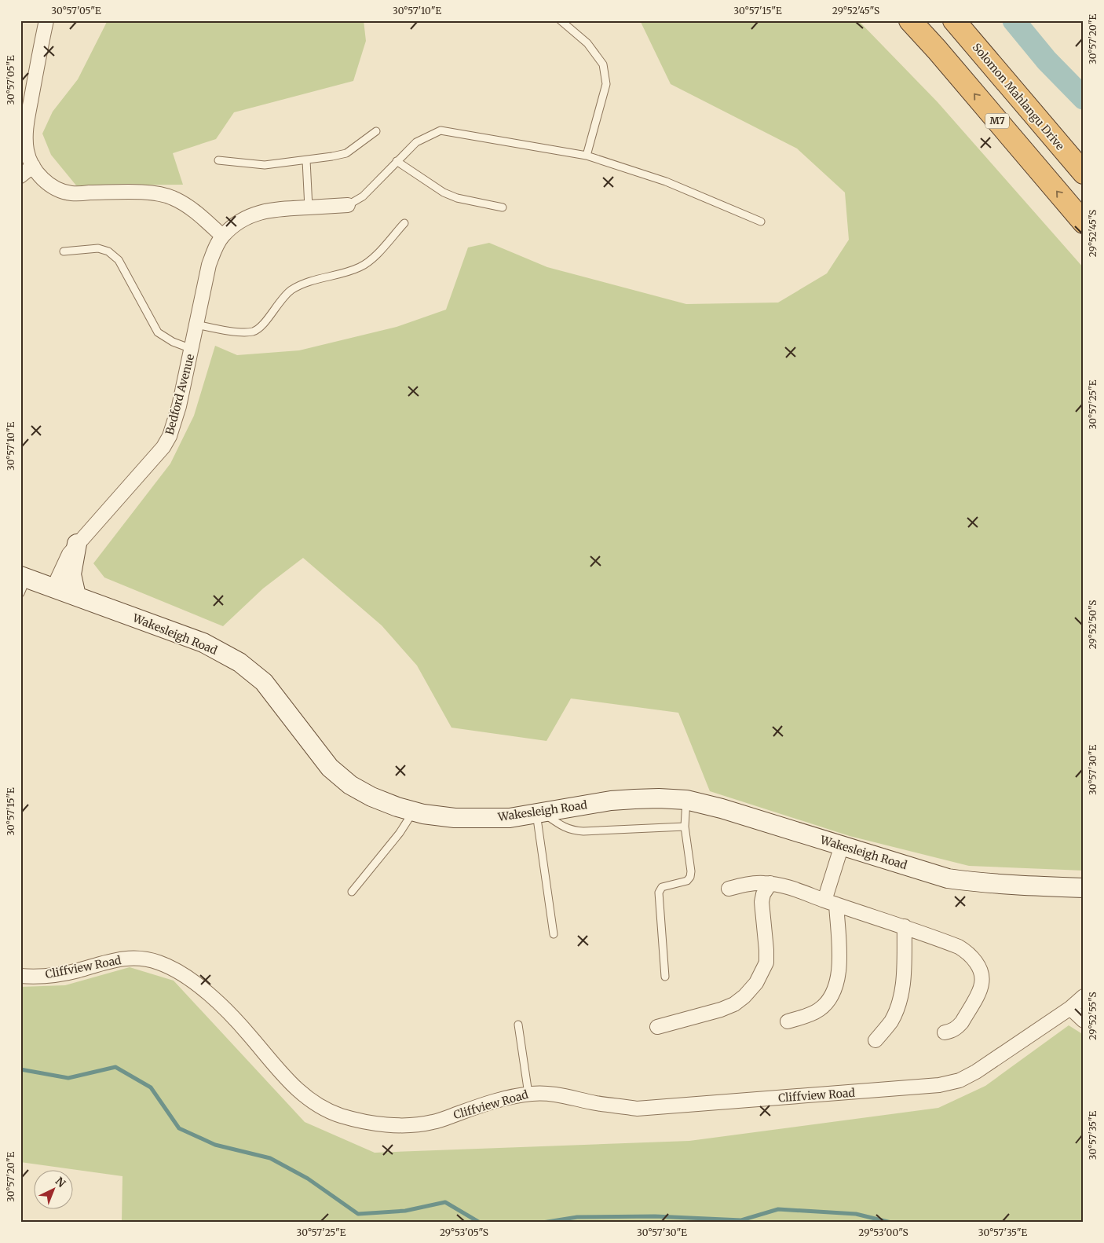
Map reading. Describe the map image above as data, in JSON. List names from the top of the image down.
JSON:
{
  "streets": {
    "highway": ["Solomon Mahlangu Drive", "M7"],
    "main road": ["Wakesleigh Road"],
    "street": ["Bedford Avenue", "Cliffview Road"]
  },
  "crossings": [
    ["Bedford Avenue", "Wakesleigh Road"]
  ],
  "north": "top right",
  "coordinates": [
    "30°57'05\"E",
    "30°57'10\"E",
    "30°57'15\"E",
    "29°52'45\"S",
    "30°57'20\"E",
    "30°57'25\"E",
    "29°52'50\"S",
    "30°57'30\"E",
    "29°52'55\"S",
    "30°57'35\"E",
    "29°53'05\"S",
    "29°53'00\"S"
  ]
}
